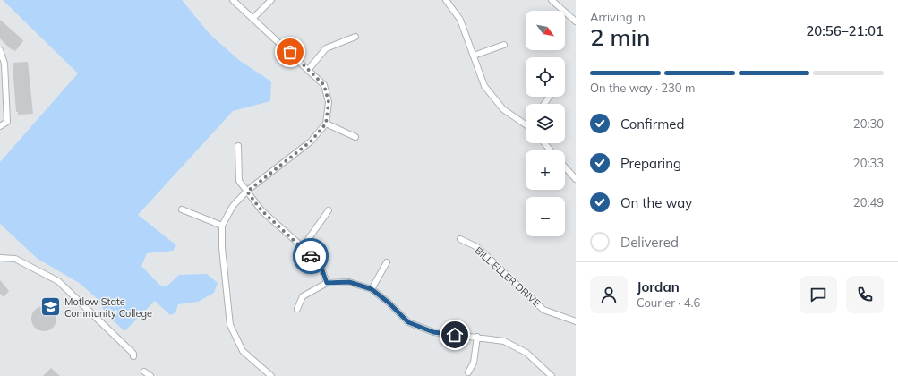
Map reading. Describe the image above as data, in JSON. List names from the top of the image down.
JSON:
{
  "streets": {
    "street": ["BILL ELLER DRIVE"]
  },
  "places": {
    "school or university": ["Motlow State Community College"]
  },
  "north": "bottom right",
  "page": {
    "heading": ["2 min", "Arriving in", "20:56–21:01"],
    "panel": ["Jordan", "Courier · 4.6"],
    "map_buttons": ["+", "−"],
    "bar": "On the way · 230 m",
    "list": [
      ["Confirmed", "20:30"],
      ["Preparing", "20:33"],
      ["On the way", "20:49"],
      "Delivered"
    ]
  }
}
